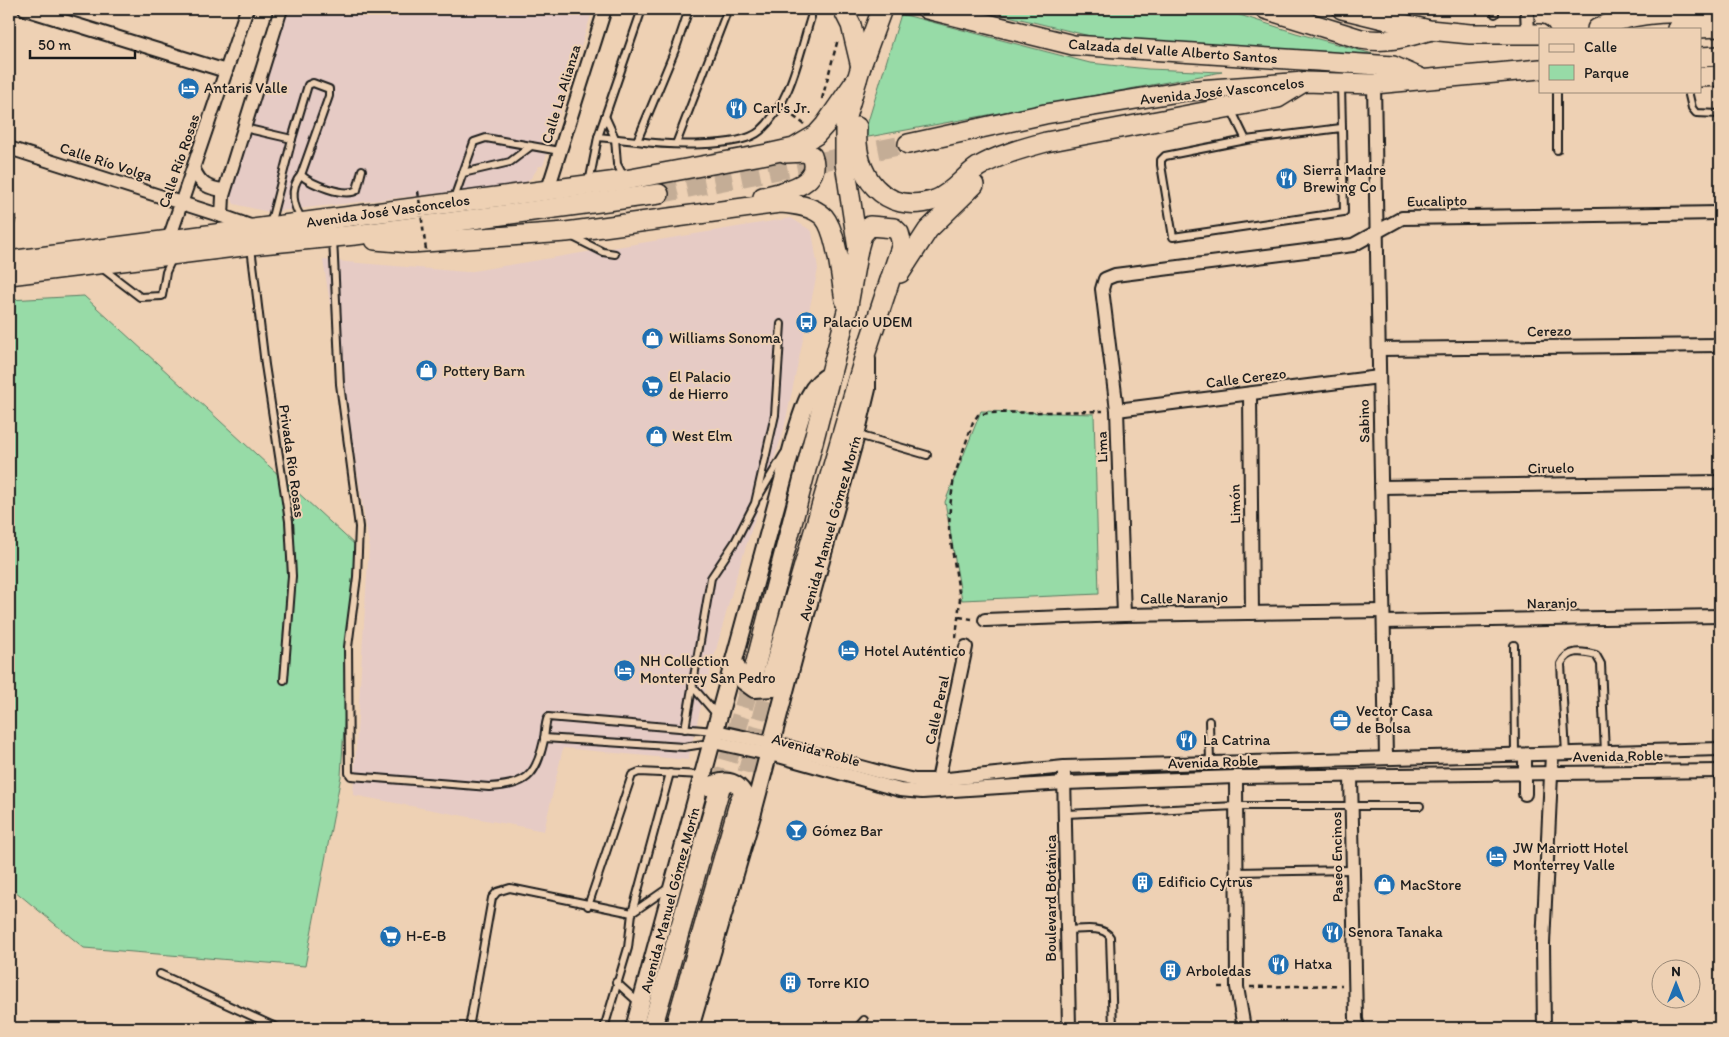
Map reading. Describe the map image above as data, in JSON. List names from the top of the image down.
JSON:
{
  "streets": {
    "main road": ["Calzada del Valle Alberto Santos", "Avenida José Vasconcelos", "Avenida Manuel Gómez Morín"],
    "street": [
      "Calle La Alianza",
      "Calle Río Rosas",
      "Calle Río Volga",
      "Eucalipto",
      "Cerezo",
      "Calle Cerezo",
      "Sabino",
      "Lima",
      "Ciruelo",
      "Limón",
      "Calle Naranjo",
      "Naranjo",
      "Calle Peral",
      "Avenida Roble",
      "Paseo Encinos",
      "Boulevard Botánica"
    ],
    "lane": ["Privada Río Rosas"]
  },
  "crossings": [
    ["Calzada del Valle Alberto Santos", "Avenida José Vasconcelos"],
    ["Avenida José Vasconcelos", "Calle La Alianza"],
    ["Avenida José Vasconcelos", "Calle Río Rosas"],
    ["Avenida José Vasconcelos", "Sabino"],
    ["Avenida José Vasconcelos", "Privada Río Rosas"],
    ["Calle Río Rosas", "Calle Río Volga"],
    ["Eucalipto", "Sabino"],
    ["Eucalipto", "Lima"],
    ["Cerezo", "Sabino"],
    ["Calle Cerezo", "Sabino"],
    ["Calle Cerezo", "Lima"],
    ["Calle Cerezo", "Limón"],
    ["Sabino", "Ciruelo"],
    ["Sabino", "Calle Naranjo"],
    ["Sabino", "Naranjo"],
    ["Sabino", "Avenida Roble"],
    ["Lima", "Calle Naranjo"],
    ["Limón", "Calle Naranjo"],
    ["Avenida Manuel Gómez Morín", "Avenida Roble"],
    ["Calle Naranjo", "Naranjo"],
    ["Calle Peral", "Avenida Roble"],
    ["Avenida Roble", "Paseo Encinos"],
    ["Avenida Roble", "Boulevard Botánica"]
  ],
  "places": {
    "hotel": [
      "Antaris Valle",
      "Hotel Auténtico",
      "NH Collection Monterrey San Pedro",
      "JW Marriott Hotel Monterrey Valle"
    ],
    "restaurant": [
      "Carl's Jr.",
      "Sierra Madre Brewing Co",
      "La Catrina",
      "Senora Tanaka",
      "Hatxa"
    ],
    "bus stop": ["Palacio UDEM"],
    "shop": [
      "Williams Sonoma",
      "Pottery Barn",
      "West Elm",
      "MacStore"
    ],
    "supermarket": ["El Palacio de Hierro", "H-E-B"],
    "office": ["Vector Casa de Bolsa"],
    "bar": ["Gómez Bar"],
    "building": ["Edificio Cytrus", "Arboledas", "Torre KIO"]
  },
  "legend": ["Calle", "Parque"],
  "scale_bar": "50 m",
  "north": "top"
}
